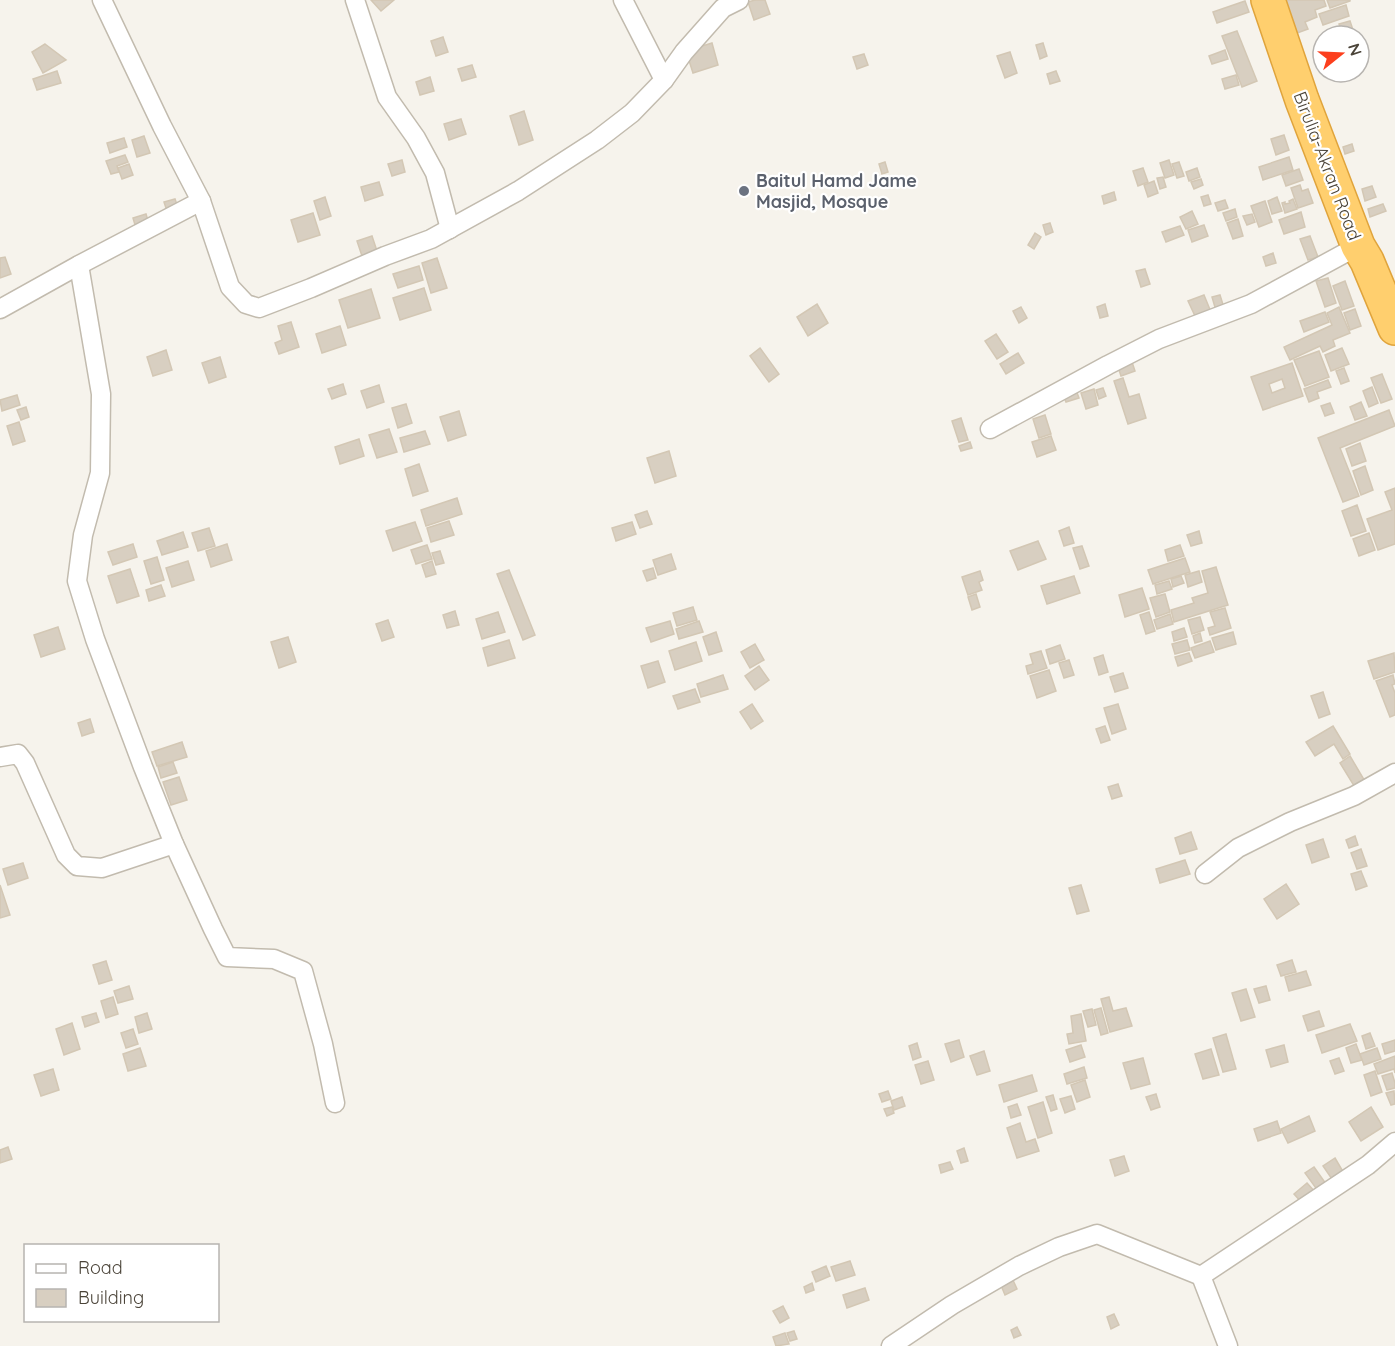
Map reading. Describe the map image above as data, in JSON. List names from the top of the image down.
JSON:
{
  "streets": {
    "highway": ["Birulia-Akran Road"]
  },
  "places": ["Baitul Hamd Jame Masjid, Mosque"],
  "legend": ["Road", "Building"],
  "north": "right"
}
